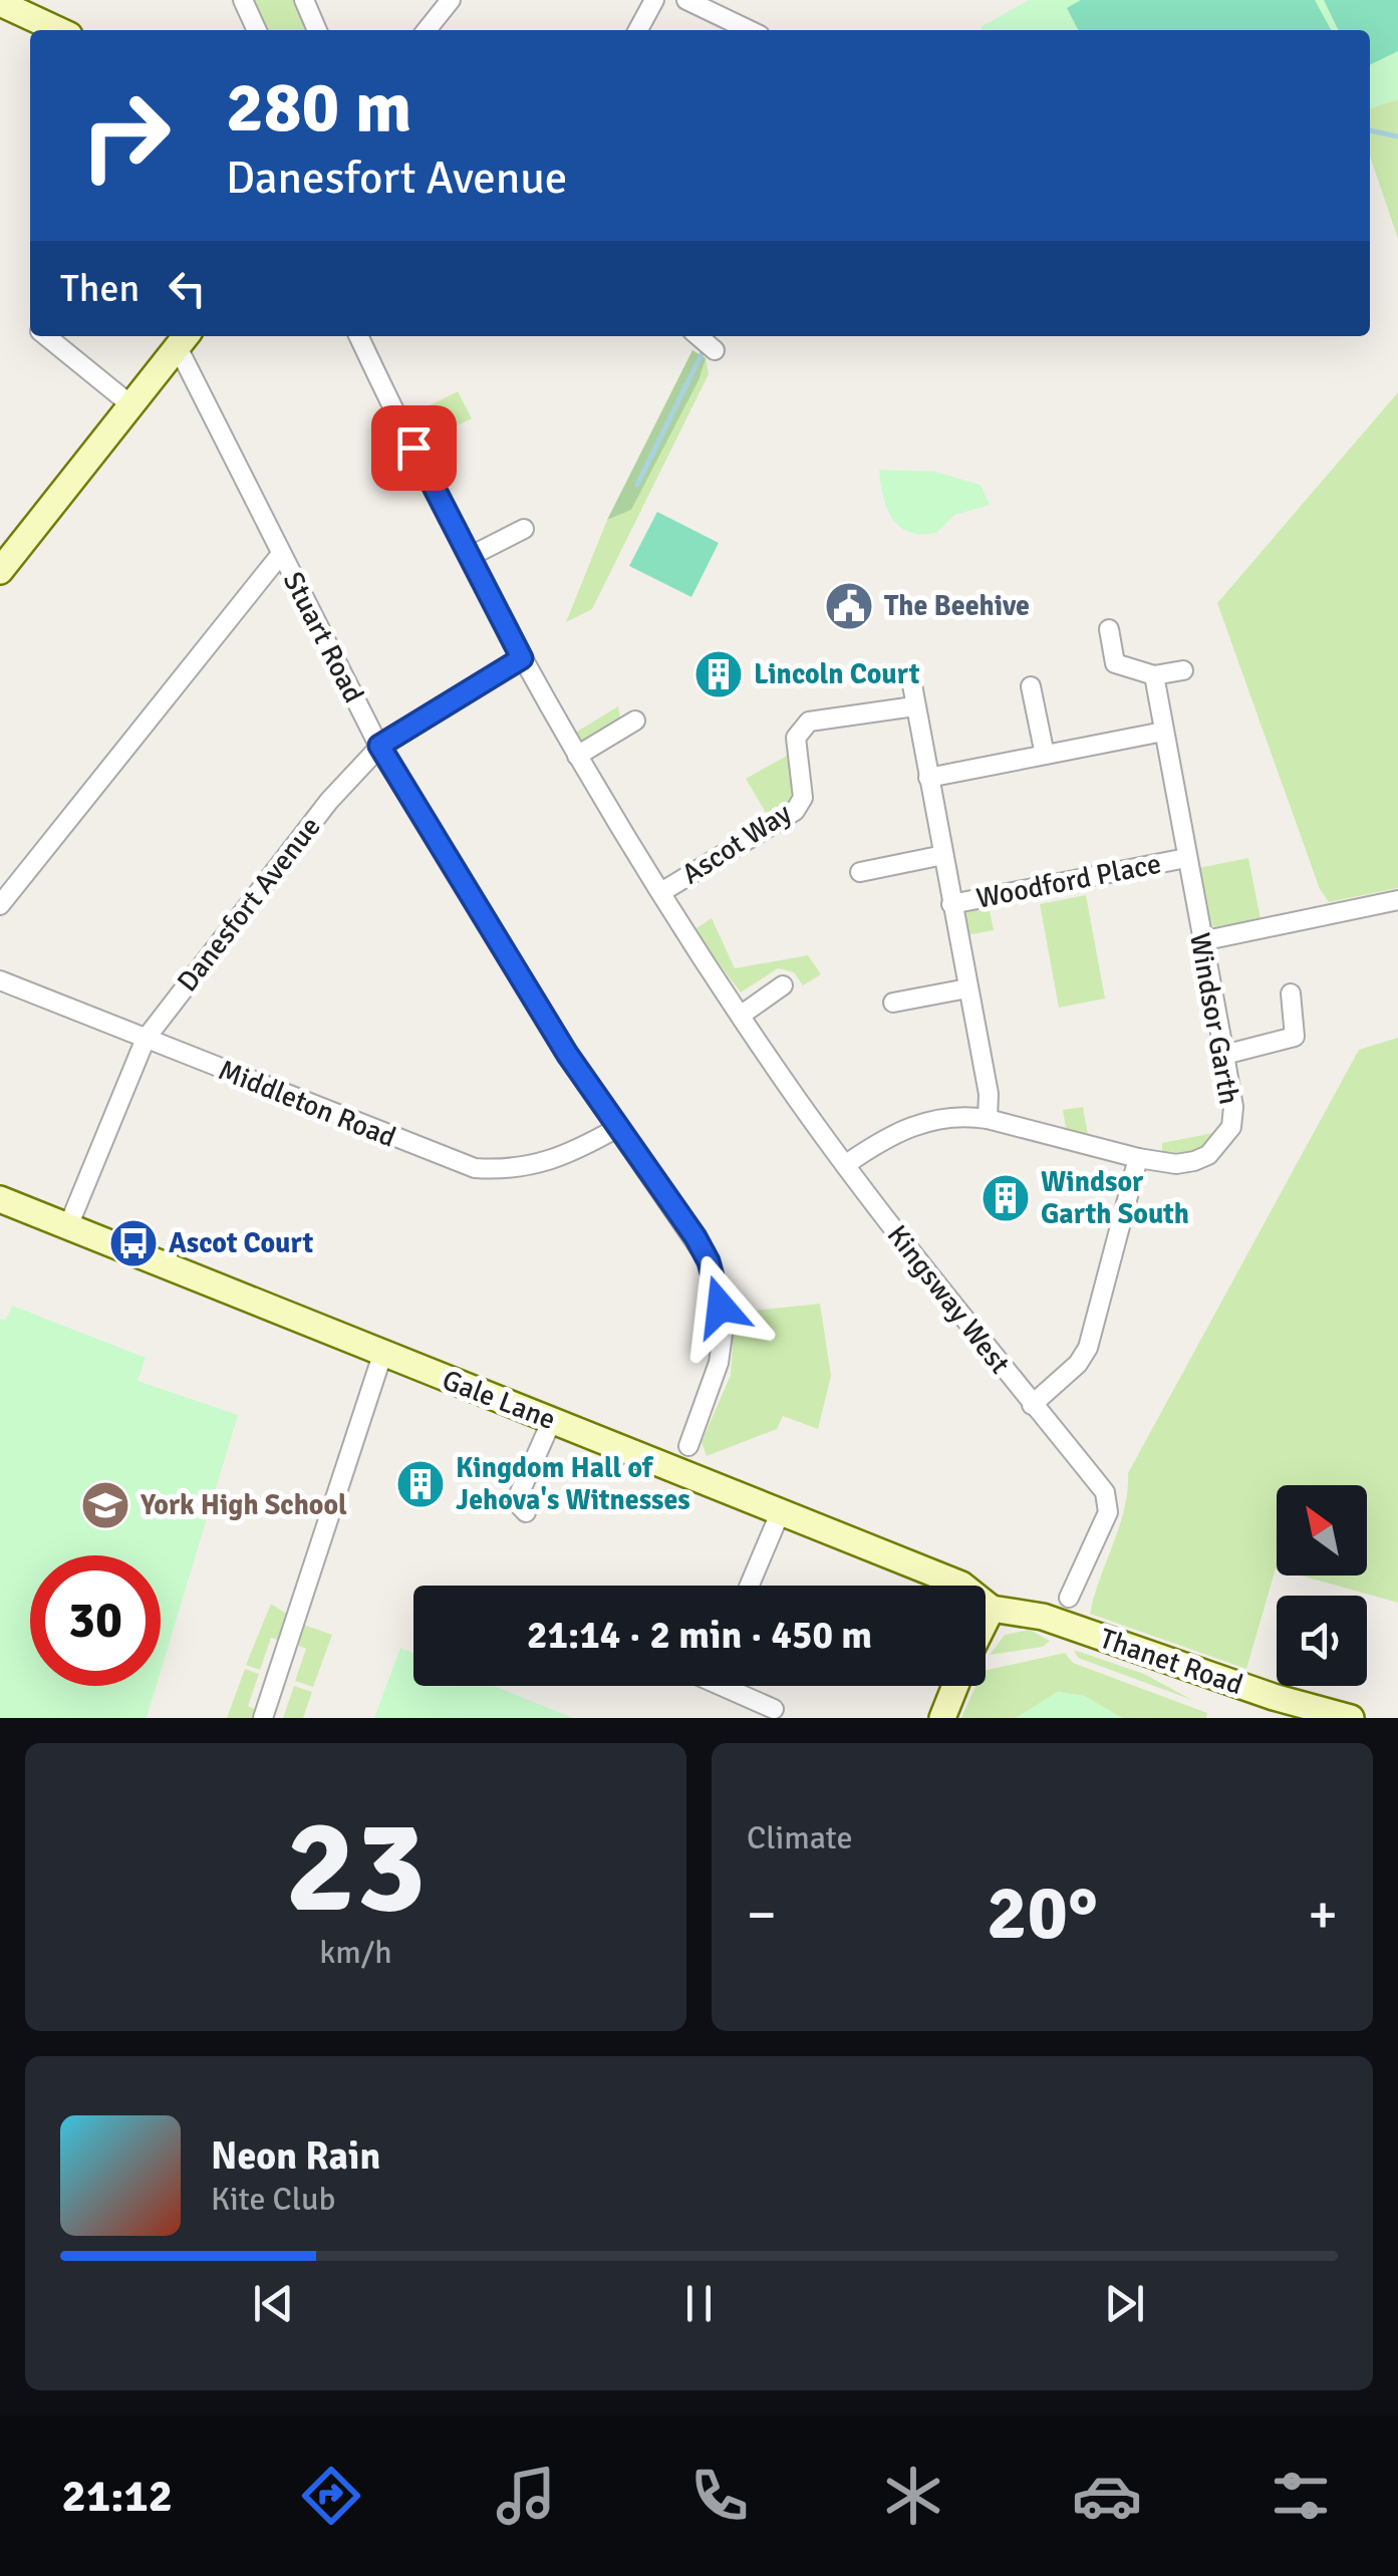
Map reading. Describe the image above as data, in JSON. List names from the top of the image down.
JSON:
{
  "streets": {
    "street": [
      "Stuart Road",
      "Ascot Way",
      "Woodford Place",
      "Danesfort Avenue",
      "Windsor Garth",
      "Middleton Road",
      "Kingsway West",
      "Gale Lane",
      "Thanet Road"
    ]
  },
  "crossings": [
    ["Stuart Road", "Danesfort Avenue"],
    ["Stuart Road", "Middleton Road"],
    ["Ascot Way", "Kingsway West"],
    ["Woodford Place", "Windsor Garth"],
    ["Danesfort Avenue", "Middleton Road"],
    ["Danesfort Avenue", "Kingsway West"],
    ["Danesfort Avenue", "Gale Lane"],
    ["Windsor Garth", "Kingsway West"],
    ["Gale Lane", "Thanet Road"]
  ],
  "places": {
    "public building": ["The Beehive"],
    "building": ["Lincoln Court", "Windsor Garth South", "Kingdom Hall of Jehova's Witnesses"],
    "bus stop": ["Ascot Court"],
    "school or university": ["York High School"]
  },
  "north": "top left",
  "page": {
    "turn": ["280 m", "Danesfort Avenue"],
    "then": "Then",
    "limit": "30",
    "trip": "21:14 · 2 min · 450 m",
    "tile": [
      ["23", "km/h"],
      "Climate"
    ],
    "heat": ["−", "20°", "+"],
    "song": ["Neon Rain", "Kite Club"],
    "tabs": "21:12"
  }
}
